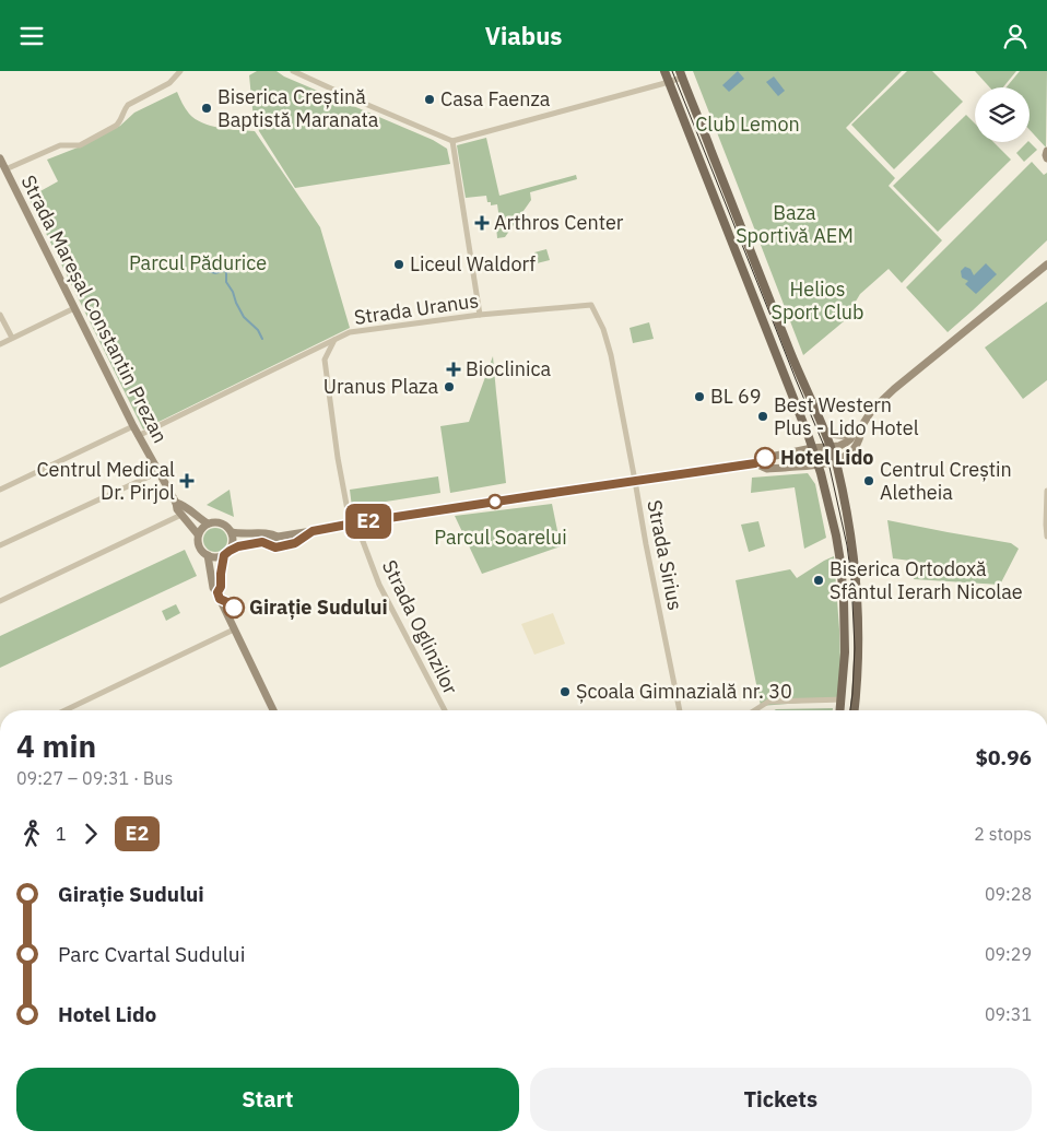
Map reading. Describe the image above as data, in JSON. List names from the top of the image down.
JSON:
{
  "streets": {
    "street": [
      "Strada Mareșal Constantin Prezan",
      "Strada Uranus",
      "Strada Sirius",
      "Strada Oglinzilor"
    ]
  },
  "crossings": [
    ["Strada Mareșal Constantin Prezan", "Strada Uranus"],
    ["Strada Uranus", "Strada Sirius"]
  ],
  "parks": [
    "Club Lemon",
    "Baza Sportivă AEM",
    "Parcul Pădurice",
    "Helios Sport Club",
    "Parcul Soarelui"
  ],
  "places": {
    "other": [
      "Casa Faenza",
      "Biserica Creștină Baptistă Maranata",
      "Liceul Waldorf",
      "Uranus Plaza",
      "BL 69",
      "Best Western Plus - Lido Hotel",
      "Hotel Lido",
      "Centrul Creștin Aletheia",
      "Biserica Ortodoxă Sfântul Ierarh Nicolae",
      "Girație Sudului",
      "Școala Gimnazială nr. 30"
    ],
    "health": ["Arthros Center", "Bioclinica", "Centrul Medical Dr. Pirjol"]
  },
  "lines": ["bus line E2"],
  "page": {
    "header": "Viabus",
    "on_map": "E2",
    "heading": ["4 min", "09:27 – 09:31 · Bus", "$0.96"],
    "legs": ["1", "E2", "2 stops"],
    "list": [
      {
        "name": "Girație Sudului",
        "value": "09:28"
      },
      {
        "name": "Parc Cvartal Sudului",
        "value": "09:29"
      },
      {
        "name": "Hotel Lido",
        "value": "09:31"
      }
    ],
    "buttons": ["Start", "Tickets"]
  }
}
